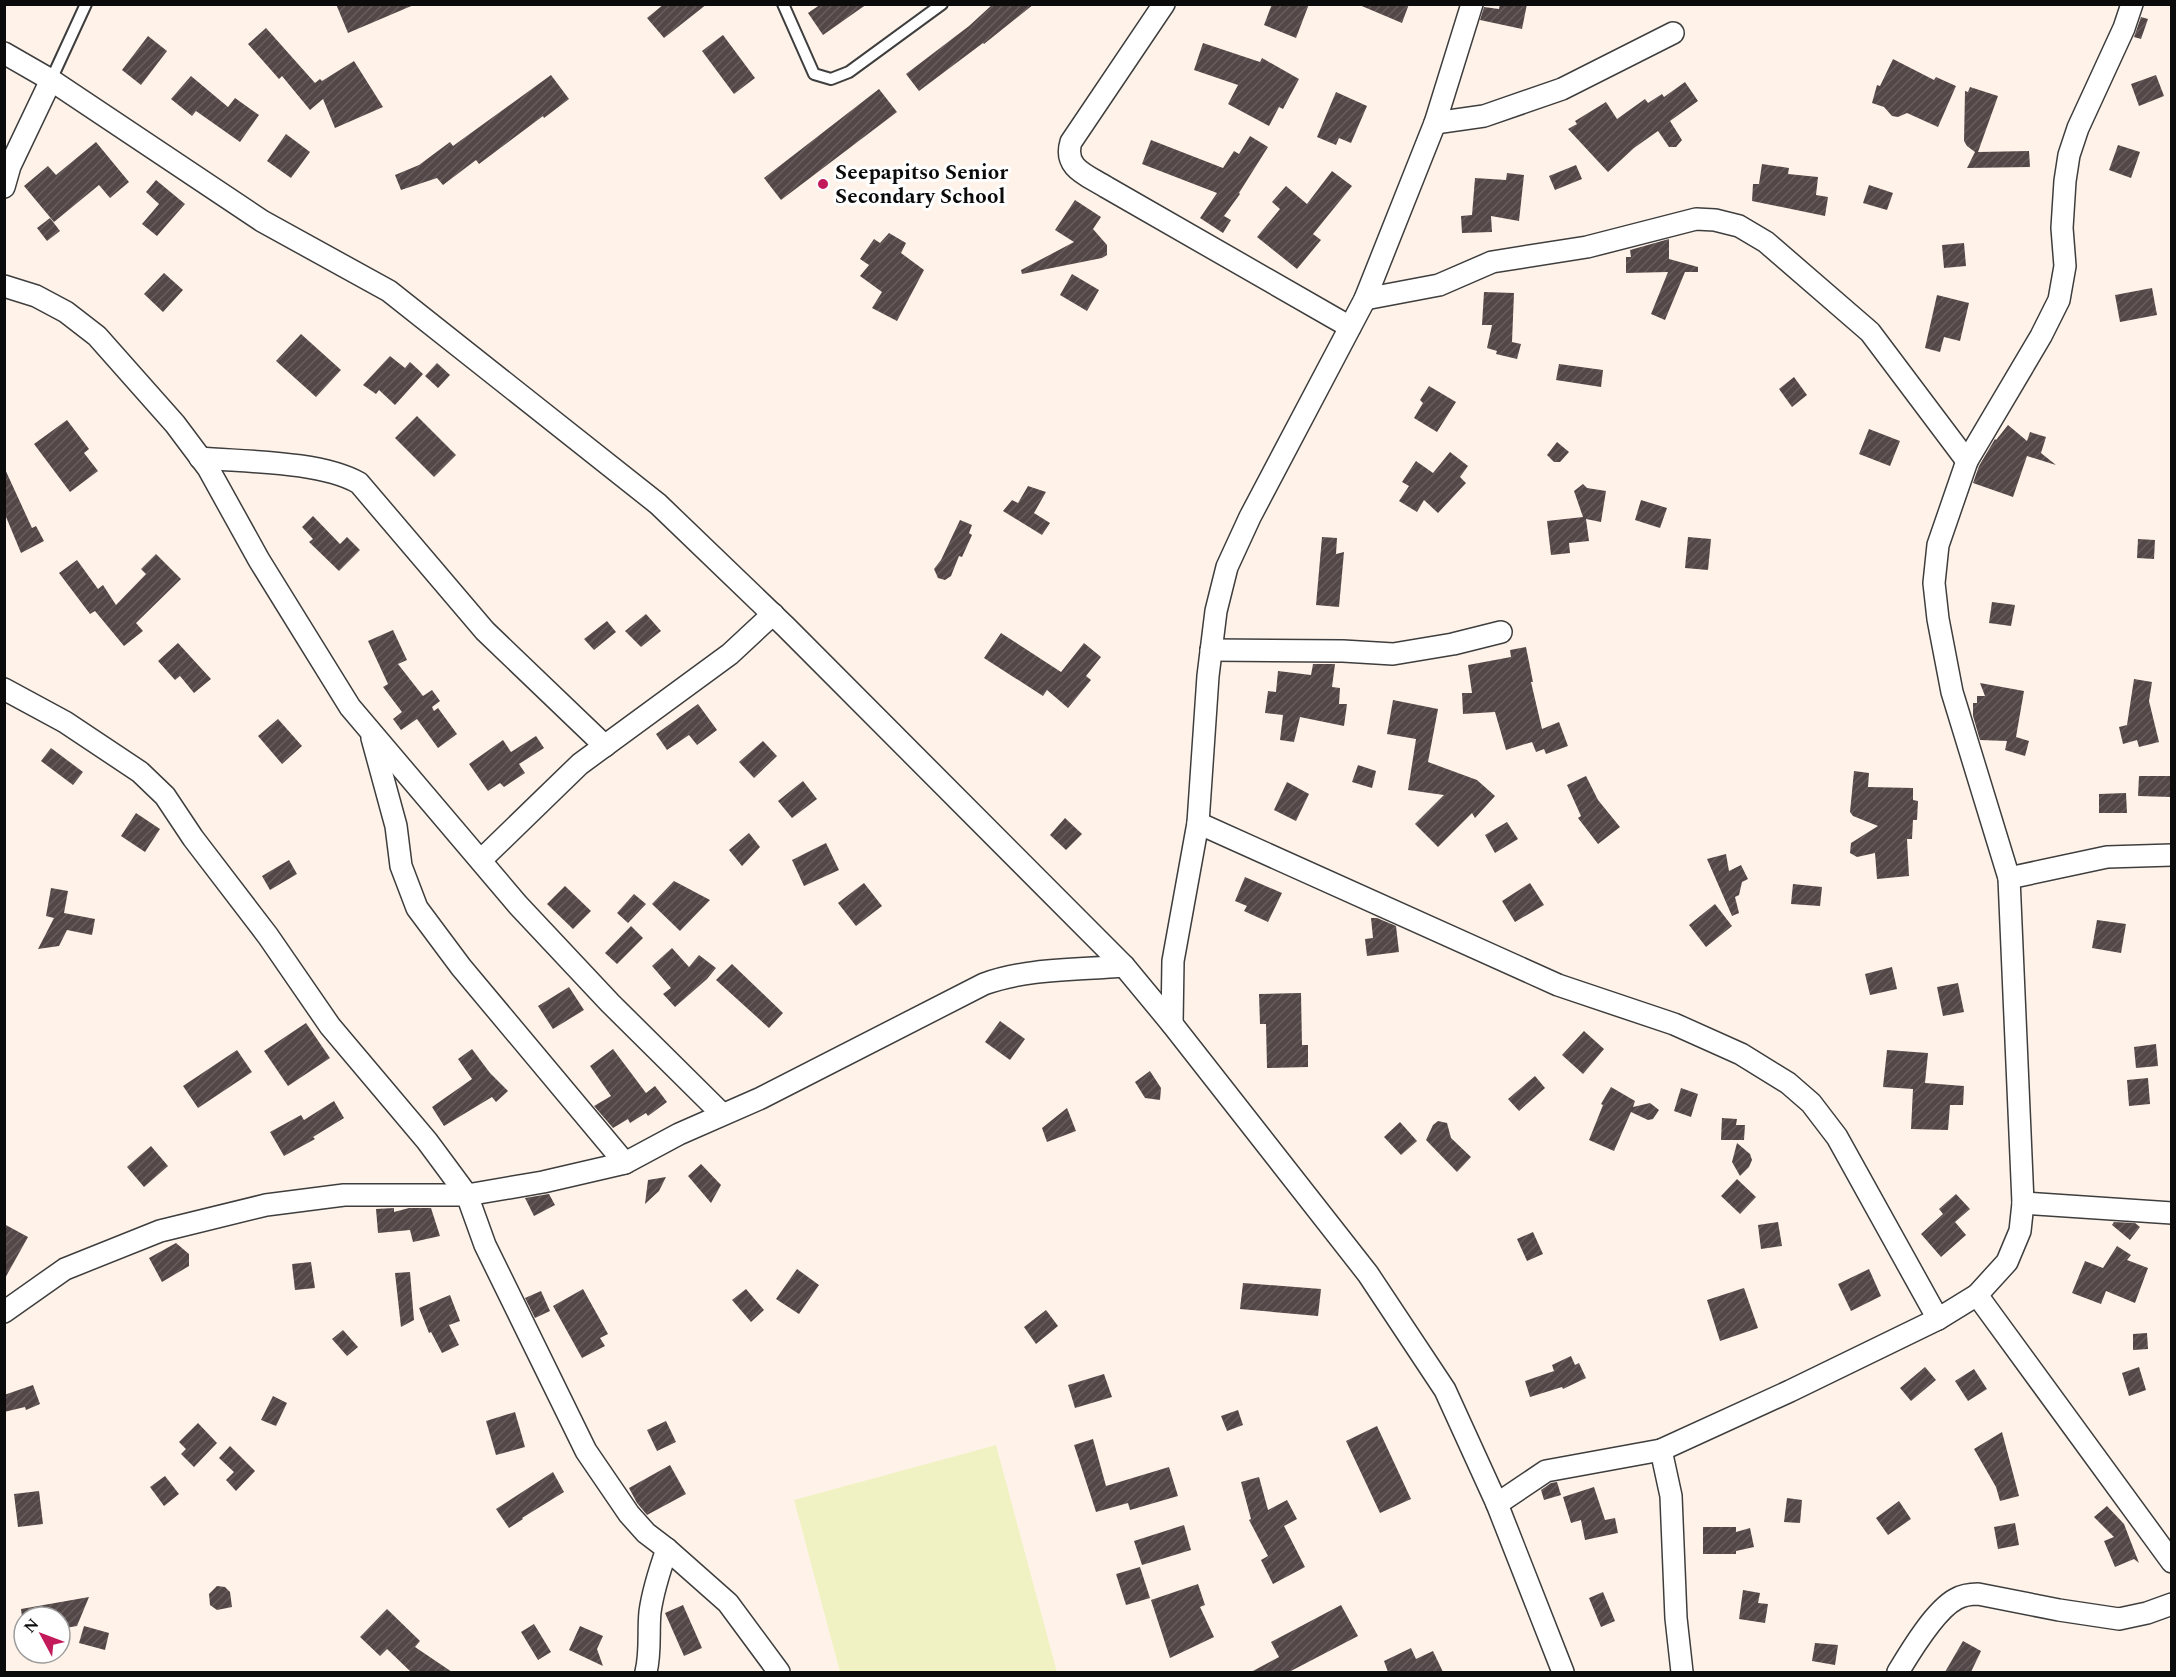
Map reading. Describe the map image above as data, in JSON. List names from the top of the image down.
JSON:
{
  "places": ["Seepapitso Senior Secondary School"],
  "north": "top left"
}
